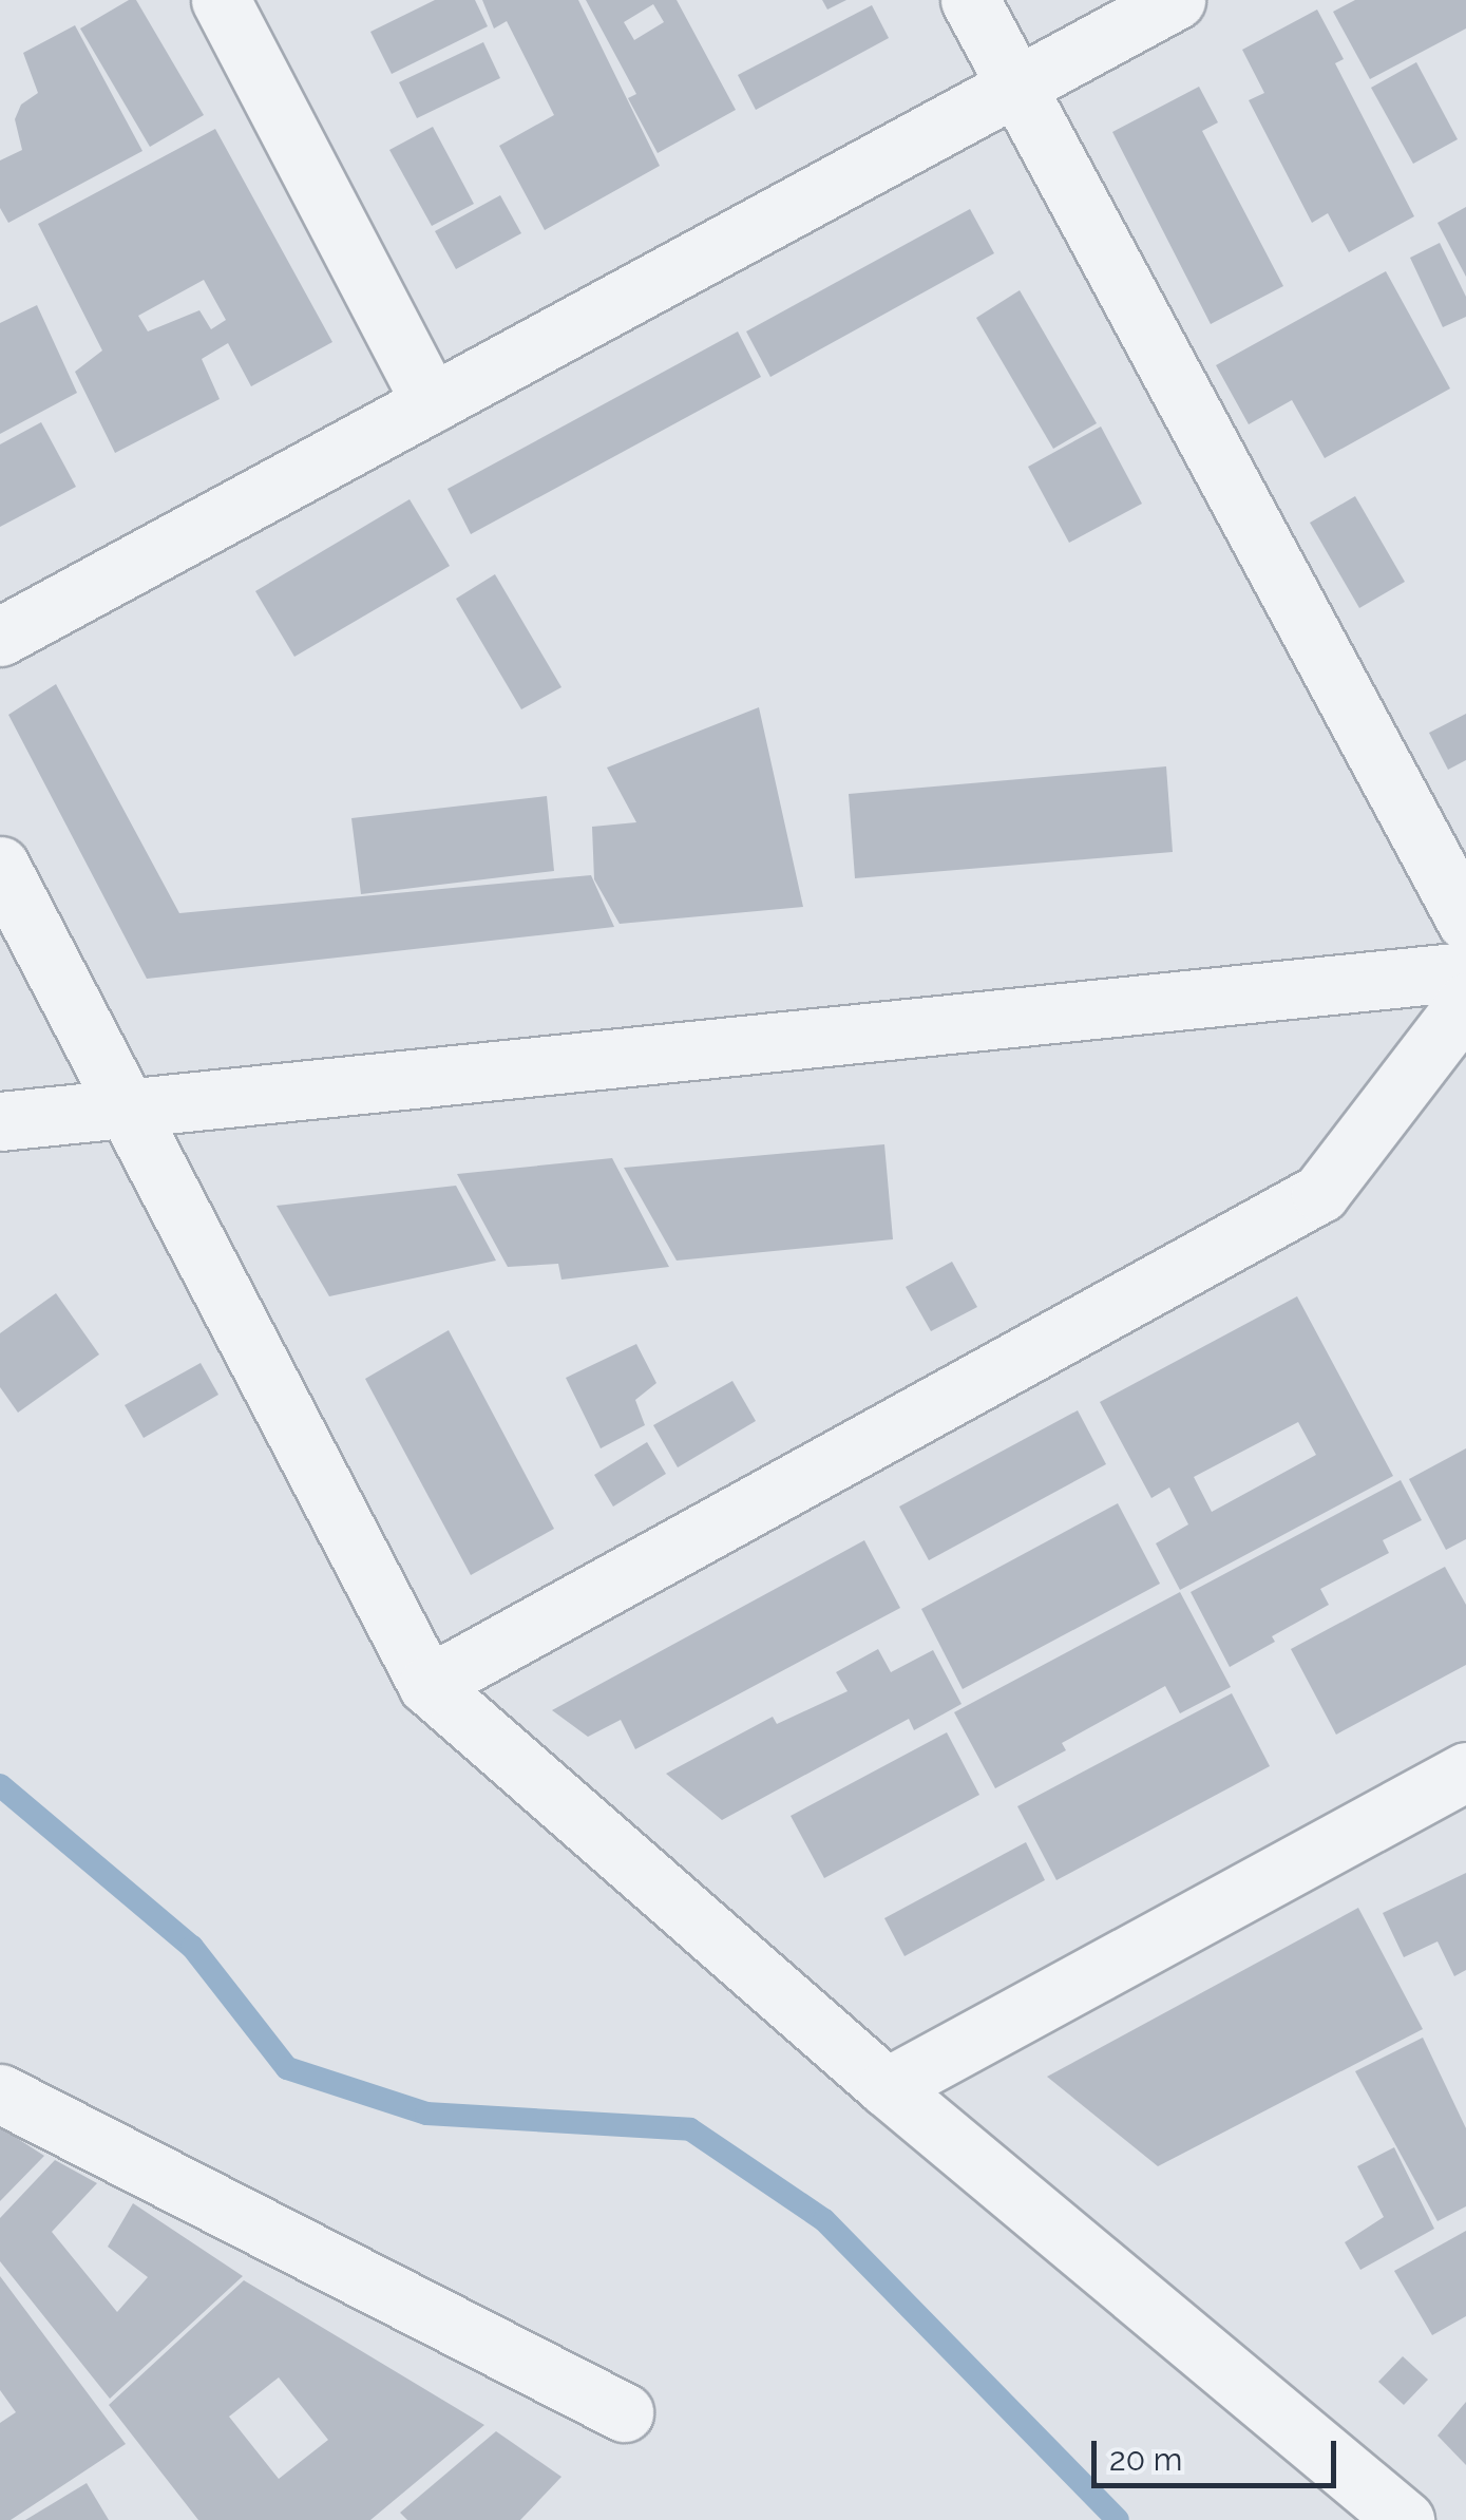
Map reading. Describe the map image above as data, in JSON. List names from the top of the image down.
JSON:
{
  "scale_bar": "20 m"
}
